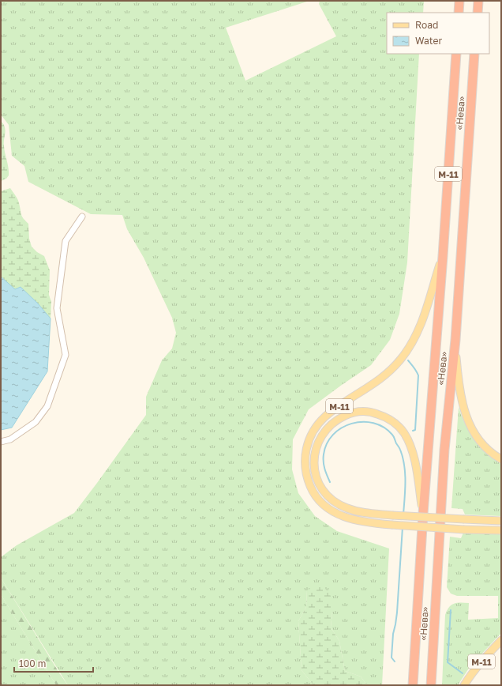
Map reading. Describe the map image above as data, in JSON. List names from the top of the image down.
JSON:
{
  "streets": {
    "highway": ["«Нева»", "М-11"]
  },
  "crossings": [
    ["«Нева»", "М-11"]
  ],
  "legend": ["Road", "Water"],
  "scale_bar": "100 m"
}
